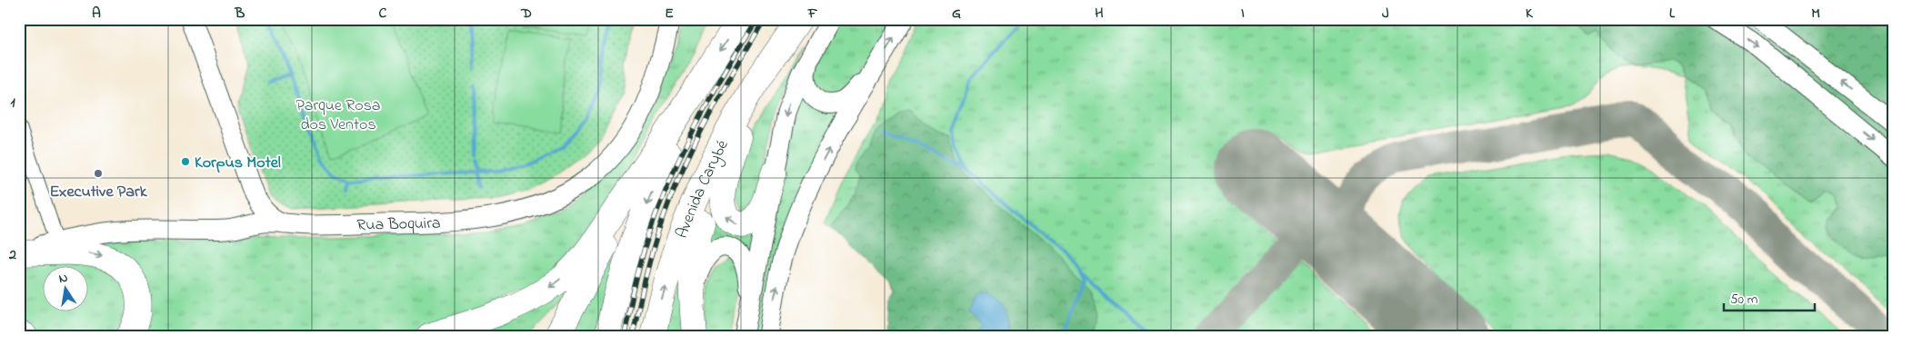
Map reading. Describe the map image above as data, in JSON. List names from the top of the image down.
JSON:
{
  "streets": {
    "highway": ["Avenida Carybé"],
    "main road": ["Rua Boquira"]
  },
  "parks": ["Parque Rosa dos Ventos"],
  "places": ["Korpus Motel", "Executive Park"],
  "scale_bar": "50 m",
  "north": "top",
  "grid": {
    "columns": [
      "A",
      "B",
      "C",
      "D",
      "E",
      "F",
      "G",
      "H",
      "I",
      "J",
      "K",
      "L",
      "M"
    ],
    "rows": ["1", "2"]
  }
}
